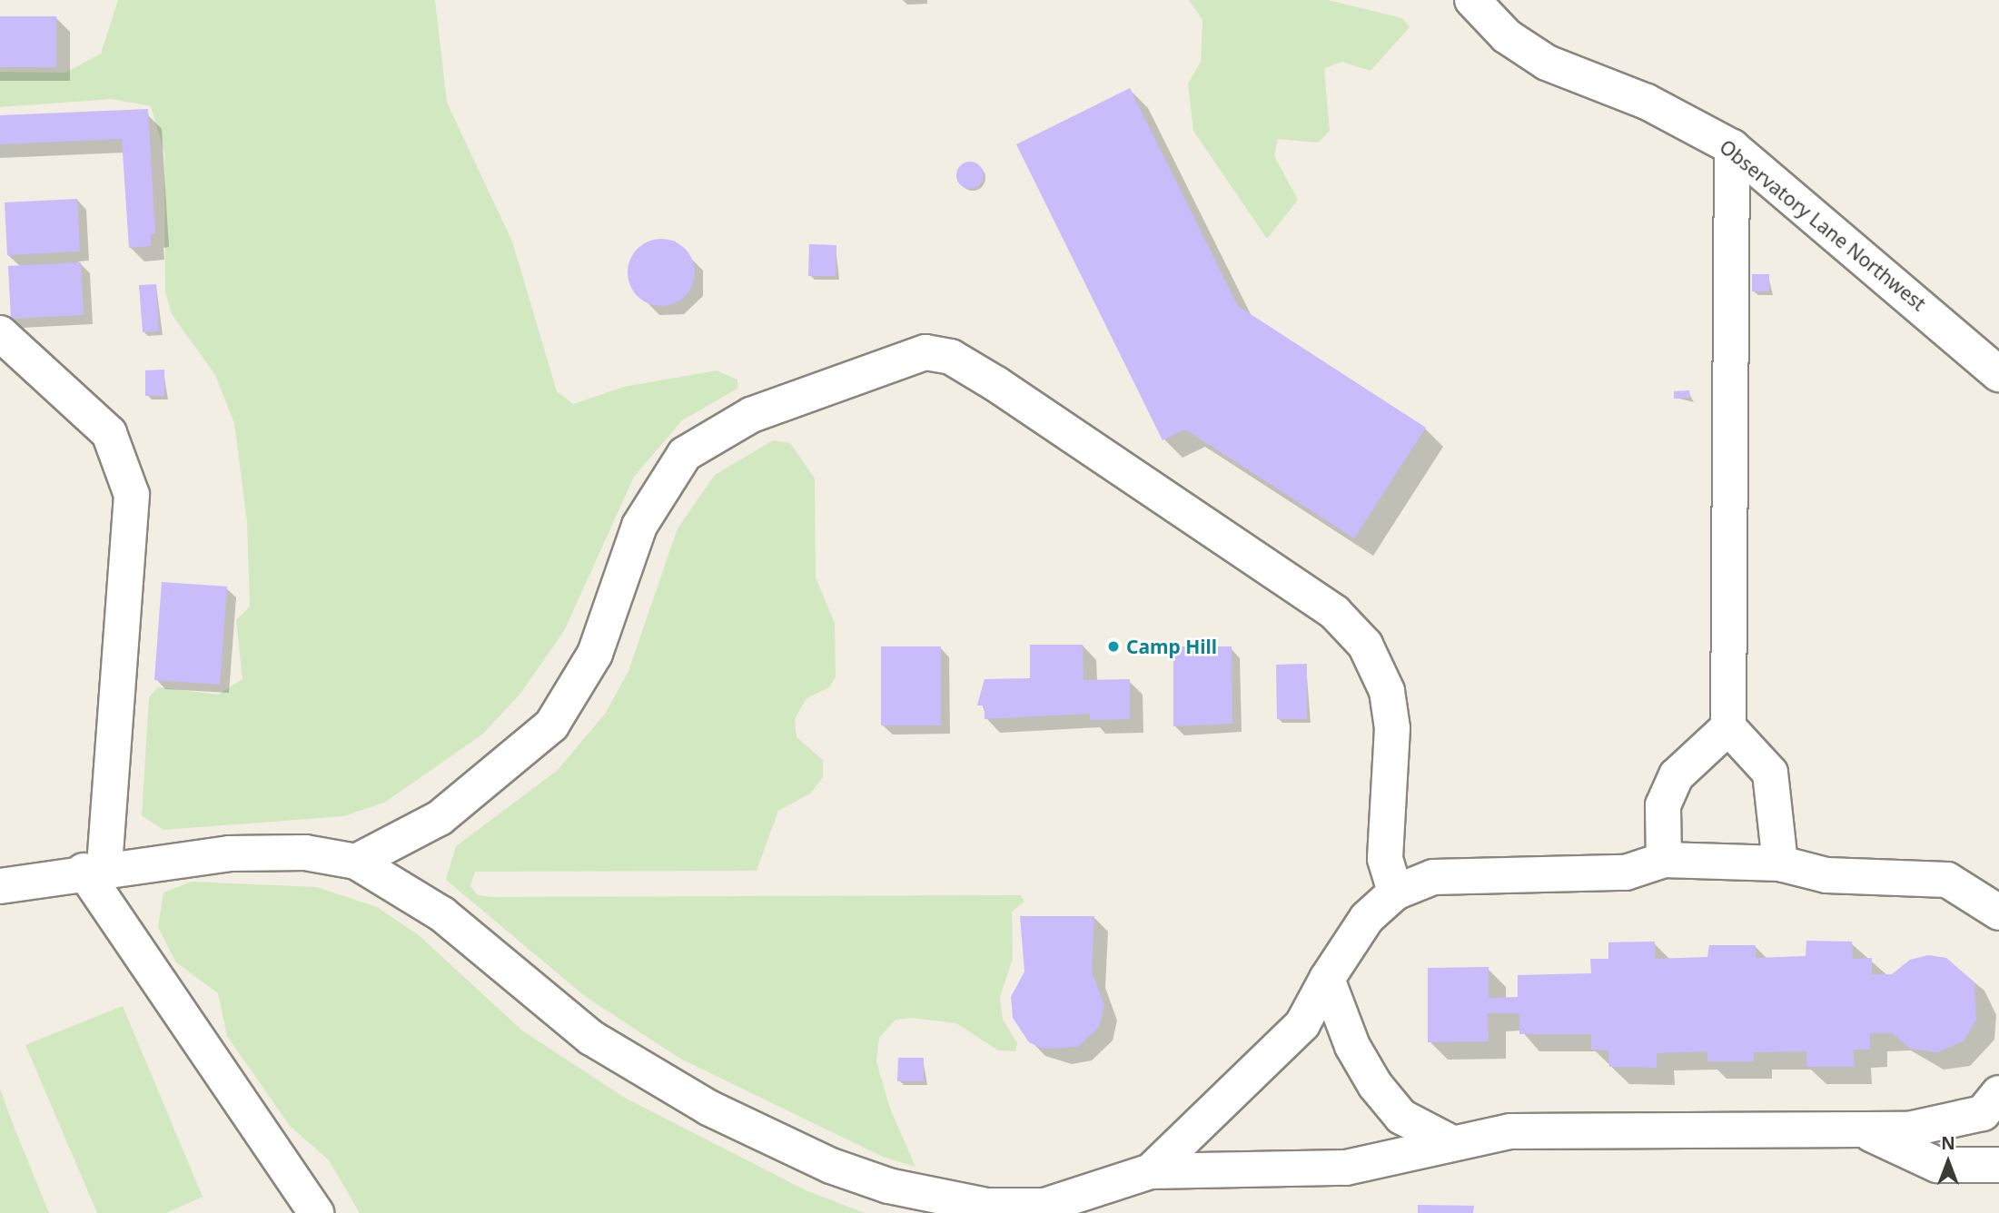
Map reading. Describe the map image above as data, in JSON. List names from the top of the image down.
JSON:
{
  "streets": {
    "street": ["Observatory Lane Northwest"]
  },
  "places": ["Camp Hill"],
  "north": "top"
}
